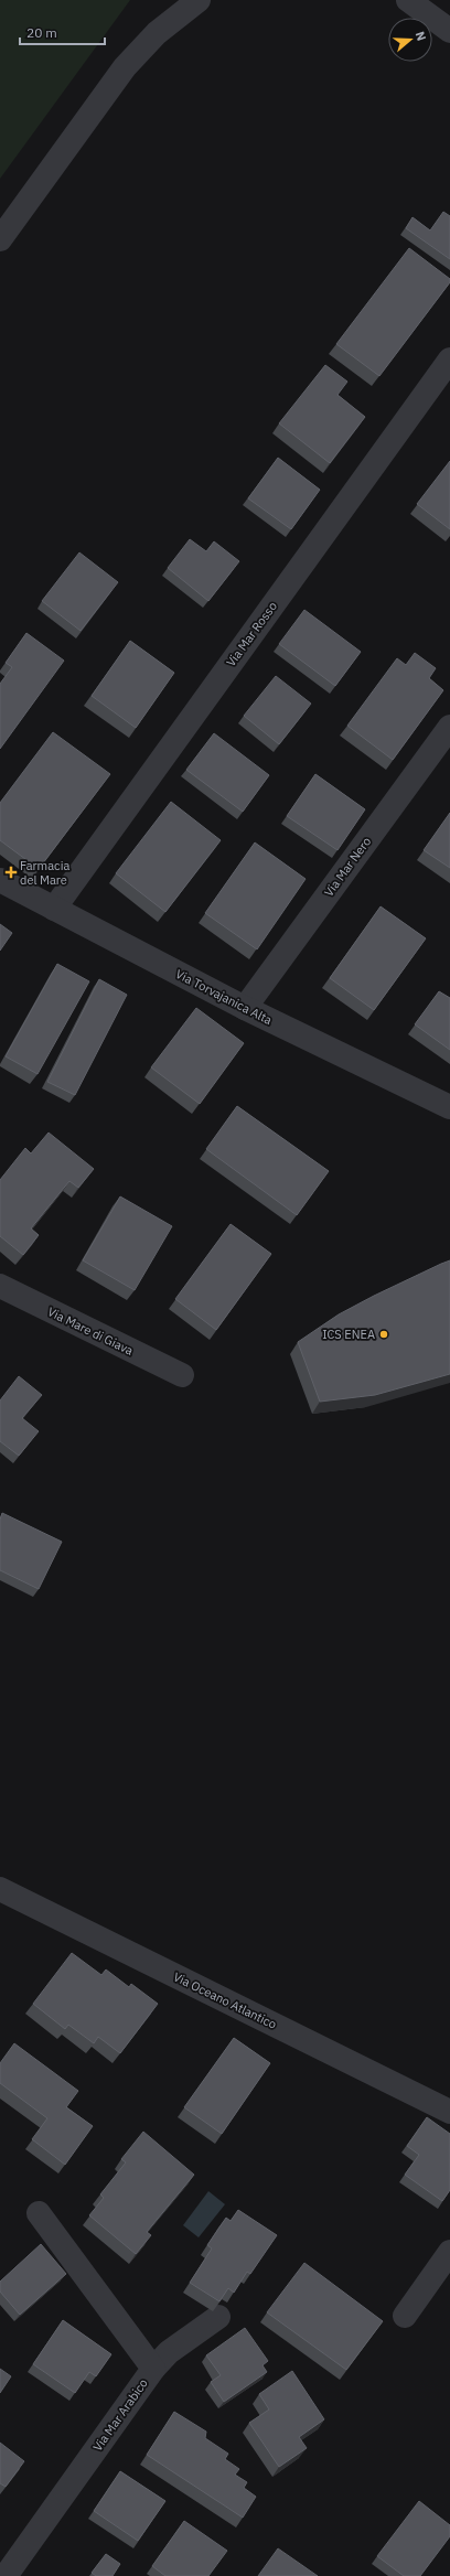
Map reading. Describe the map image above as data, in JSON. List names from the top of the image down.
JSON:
{
  "streets": {
    "street": [
      "Via Mar Rosso",
      "Via Mar Nero",
      "Via Torvajanica Alta",
      "Via Mare di Giava",
      "Via Oceano Atlantico",
      "Via Mar Arabico"
    ]
  },
  "crossings": [
    ["Via Mar Rosso", "Via Torvajanica Alta"],
    ["Via Mar Nero", "Via Torvajanica Alta"]
  ],
  "places": {
    "health": ["Farmacia del Mare"],
    "other": ["ICS ENEA"]
  },
  "scale_bar": "20 m",
  "north": "right"
}
